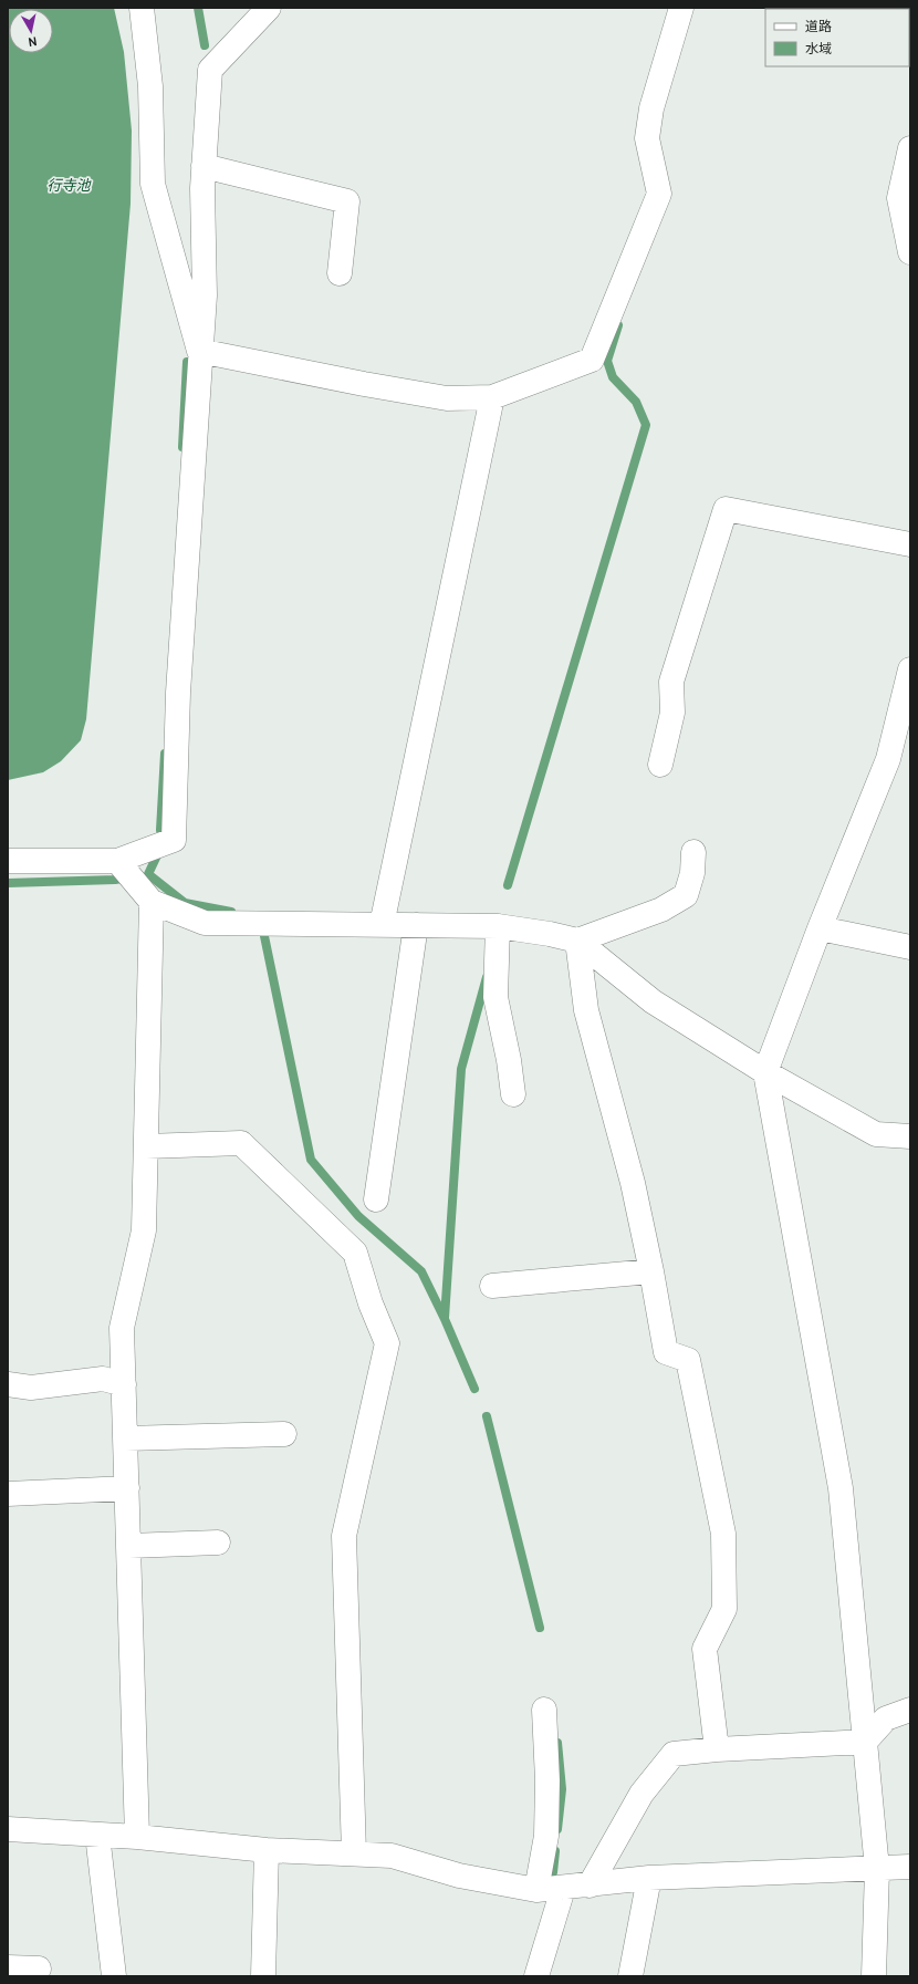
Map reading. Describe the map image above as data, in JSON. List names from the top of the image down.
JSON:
{
  "water": ["行寺池"],
  "legend": ["道路", "水域"],
  "north": "bottom"
}
